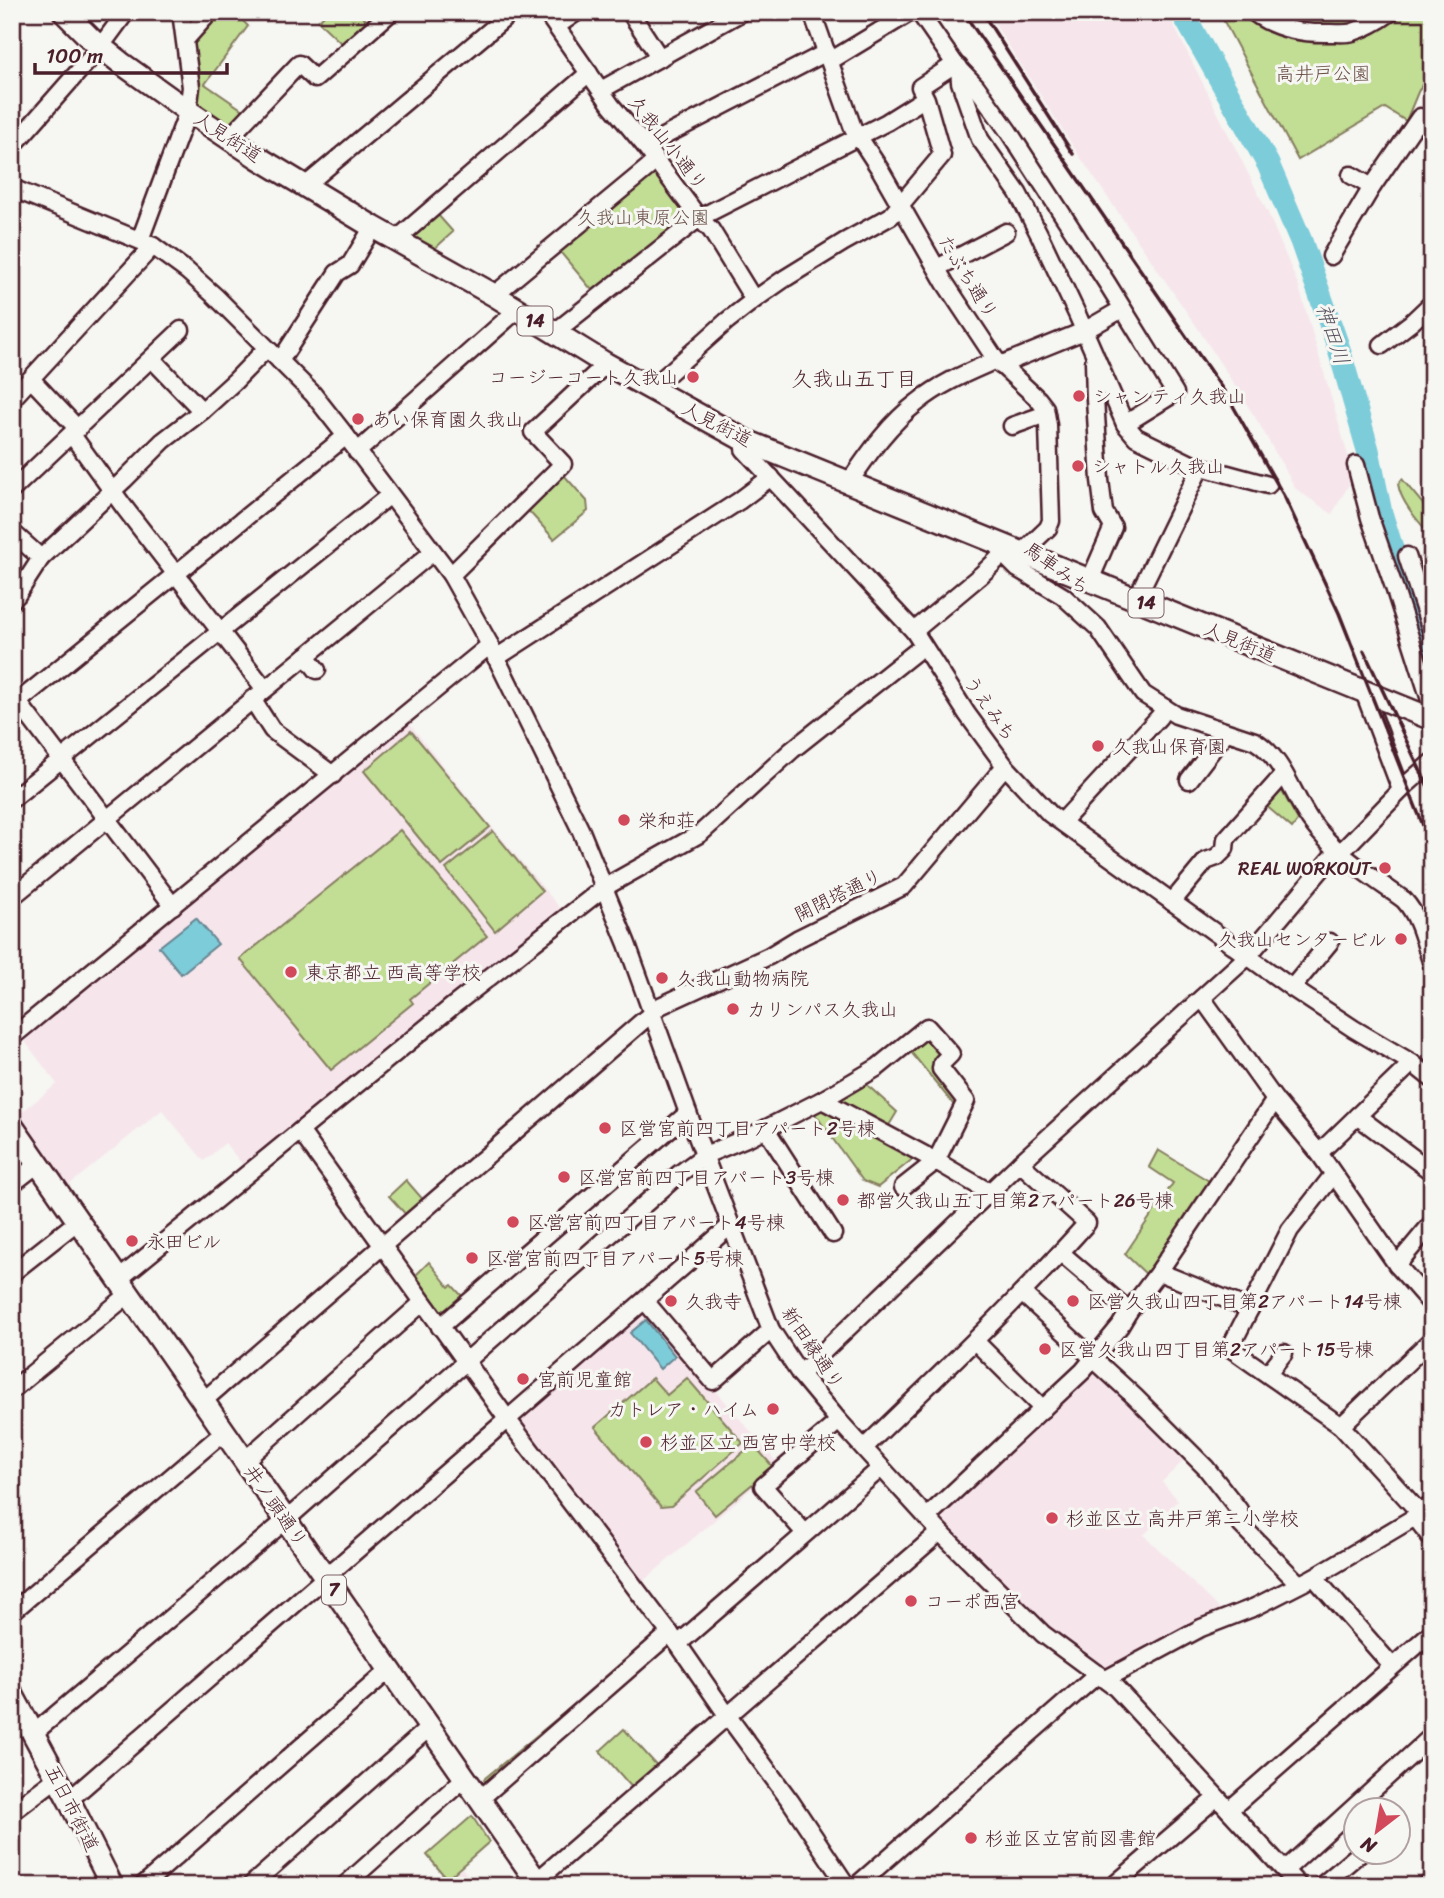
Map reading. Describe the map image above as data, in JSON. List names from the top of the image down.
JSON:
{
  "streets": {
    "main road": [
      "人見街道",
      "14",
      "井ノ頭通り",
      "7",
      "五日市街道"
    ],
    "street": [
      "久我山小通り",
      "たぶち通り",
      "馬車みち",
      "うえみち",
      "開閉塔通り",
      "新田縁通り"
    ]
  },
  "crossings": [
    ["人見街道", "馬車みち"],
    ["人見街道", "うえみち"],
    ["うえみち", "開閉塔通り"],
    ["開閉塔通り", "新田縁通り"],
    ["開閉塔通り", "井ノ頭通り"]
  ],
  "districts": ["久我山五丁目"],
  "water": ["神田川"],
  "parks": ["高井戸公園", "久我山東原公園"],
  "places": [
    "コージーコート久我山",
    "シャンティ久我山",
    "あい保育園久我山",
    "シャトル久我山",
    "久我山保育園",
    "栄和荘",
    "REAL WORKOUT",
    "久我山センタービル",
    "東京都立 西高等学校",
    "久我山動物病院",
    "カリンパス久我山",
    "区営宮前四丁目アパート2号棟",
    "区営宮前四丁目アパート3号棟",
    "都営久我山五丁目第2アパート26号棟",
    "区営宮前四丁目アパート4号棟",
    "永田ビル",
    "区営宮前四丁目アパート5号棟",
    "久我寺",
    "区営久我山四丁目第2アパート14号棟",
    "区営久我山四丁目第2アパート15号棟",
    "宮前児童館",
    "カトレア・ハイム",
    "杉並区立 西宮中学校",
    "杉並区立 高井戸第二小学校",
    "コーポ西宮",
    "杉並区立宮前図書館"
  ],
  "scale_bar": "100 m",
  "north": "bottom left"
}
